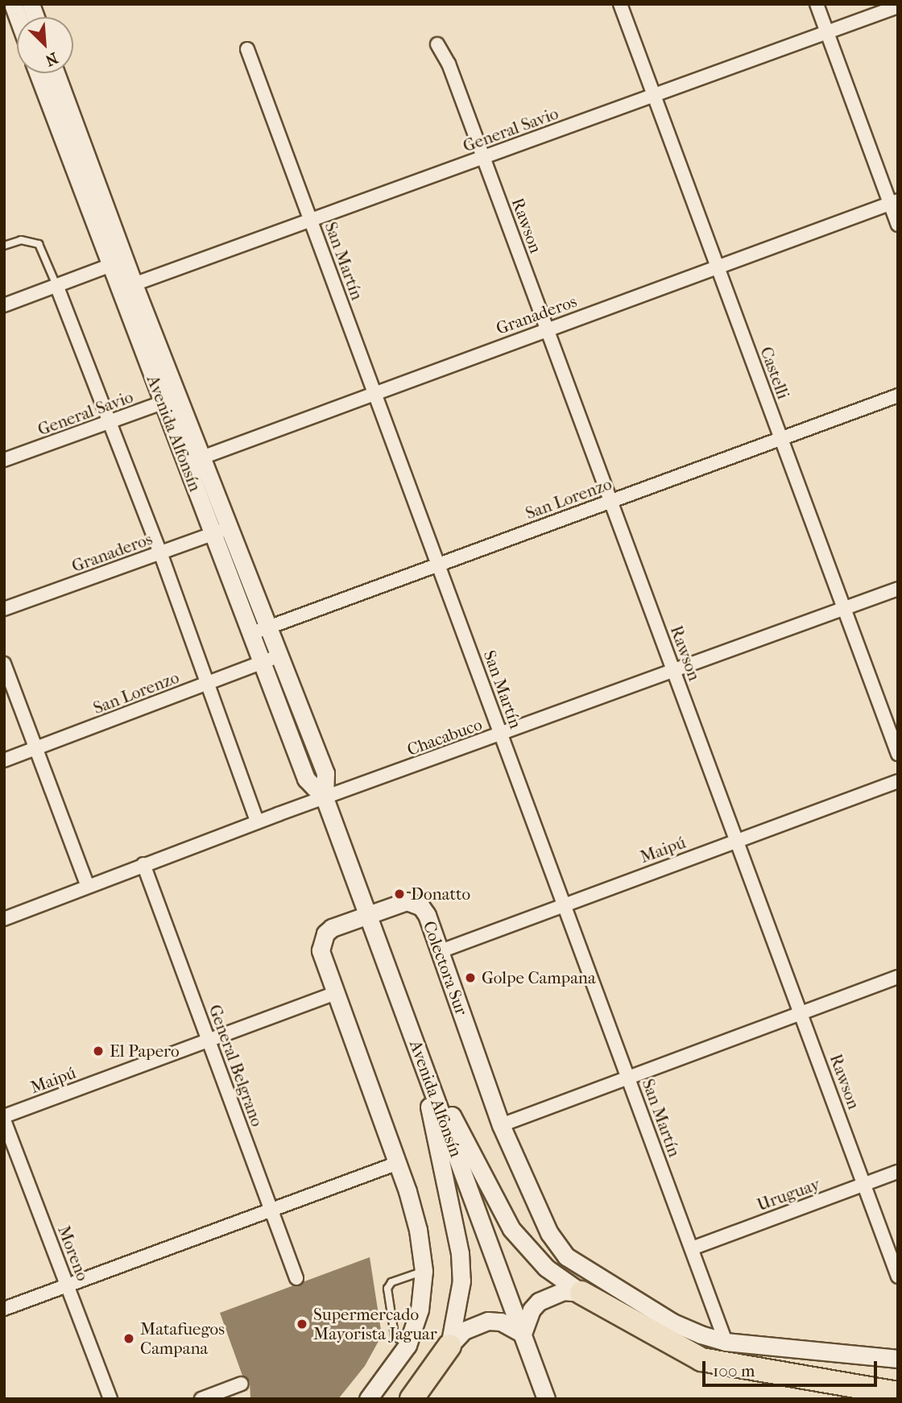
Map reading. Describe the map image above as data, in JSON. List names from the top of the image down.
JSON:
{
  "streets": {
    "main road": ["Avenida Alfonsín", "Colectora Sur"],
    "street": [
      "General Savio",
      "Rawson",
      "San Martín",
      "Granaderos",
      "Castelli",
      "San Lorenzo",
      "Chacabuco",
      "Maipú",
      "General Belgrano",
      "Uruguay",
      "Moreno"
    ]
  },
  "crossings": [
    ["General Savio", "Rawson"],
    ["General Savio", "San Martín"],
    ["General Savio", "Castelli"],
    ["General Savio", "Avenida Alfonsín"],
    ["Rawson", "Granaderos"],
    ["Rawson", "San Lorenzo"],
    ["Rawson", "Chacabuco"],
    ["Rawson", "Maipú"],
    ["Rawson", "Uruguay"],
    ["San Martín", "Granaderos"],
    ["San Martín", "San Lorenzo"],
    ["San Martín", "Chacabuco"],
    ["San Martín", "Maipú"],
    ["San Martín", "Colectora Sur"],
    ["San Martín", "Uruguay"],
    ["Granaderos", "Castelli"],
    ["Granaderos", "Avenida Alfonsín"],
    ["Castelli", "San Lorenzo"],
    ["Castelli", "Chacabuco"],
    ["Avenida Alfonsín", "San Lorenzo"],
    ["Avenida Alfonsín", "Chacabuco"],
    ["Avenida Alfonsín", "Colectora Sur"],
    ["Chacabuco", "General Belgrano"],
    ["Maipú", "Colectora Sur"],
    ["Maipú", "General Belgrano"],
    ["Maipú", "Moreno"]
  ],
  "places": [
    "Donatto",
    "Golpe Campana",
    "El Papero",
    "Supermercado Mayorista Jaguar",
    "Matafuegos Campana"
  ],
  "scale_bar": "100 m",
  "north": "bottom right"
}
